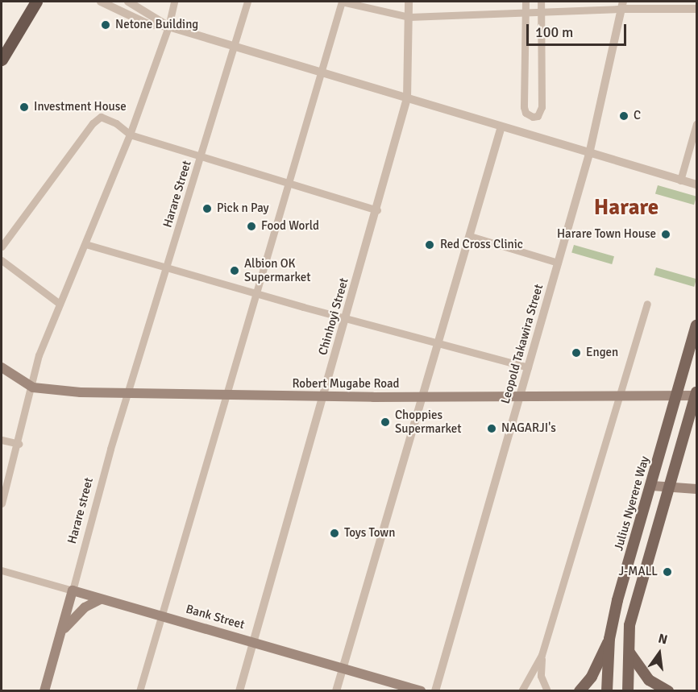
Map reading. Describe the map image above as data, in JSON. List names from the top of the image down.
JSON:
{
  "streets": {
    "main road": [
      "Robert Mugabe Road",
      "Julius Nyerere Way",
      "Harare street",
      "Bank Street"
    ],
    "street": ["Harare Street", "Chinhoyi Street", "Leopold Takawira Street"]
  },
  "crossings": [
    ["Harare Street", "Robert Mugabe Road"],
    ["Harare Street", "Harare street"],
    ["Chinhoyi Street", "Robert Mugabe Road"],
    ["Chinhoyi Street", "Bank Street"],
    ["Leopold Takawira Street", "Robert Mugabe Road"],
    ["Robert Mugabe Road", "Julius Nyerere Way"],
    ["Robert Mugabe Road", "Harare street"],
    ["Harare street", "Bank Street"]
  ],
  "districts": ["Harare"],
  "places": [
    "Netone Building",
    "Investment House",
    "C",
    "Pick n Pay",
    "Food World",
    "Harare Town House",
    "Red Cross Clinic",
    "Albion OK Supermarket",
    "Engen",
    "Choppies Supermarket",
    "NAGARJI's",
    "Toys Town",
    "J-MALL"
  ],
  "scale_bar": "100 m",
  "north": "top"
}
